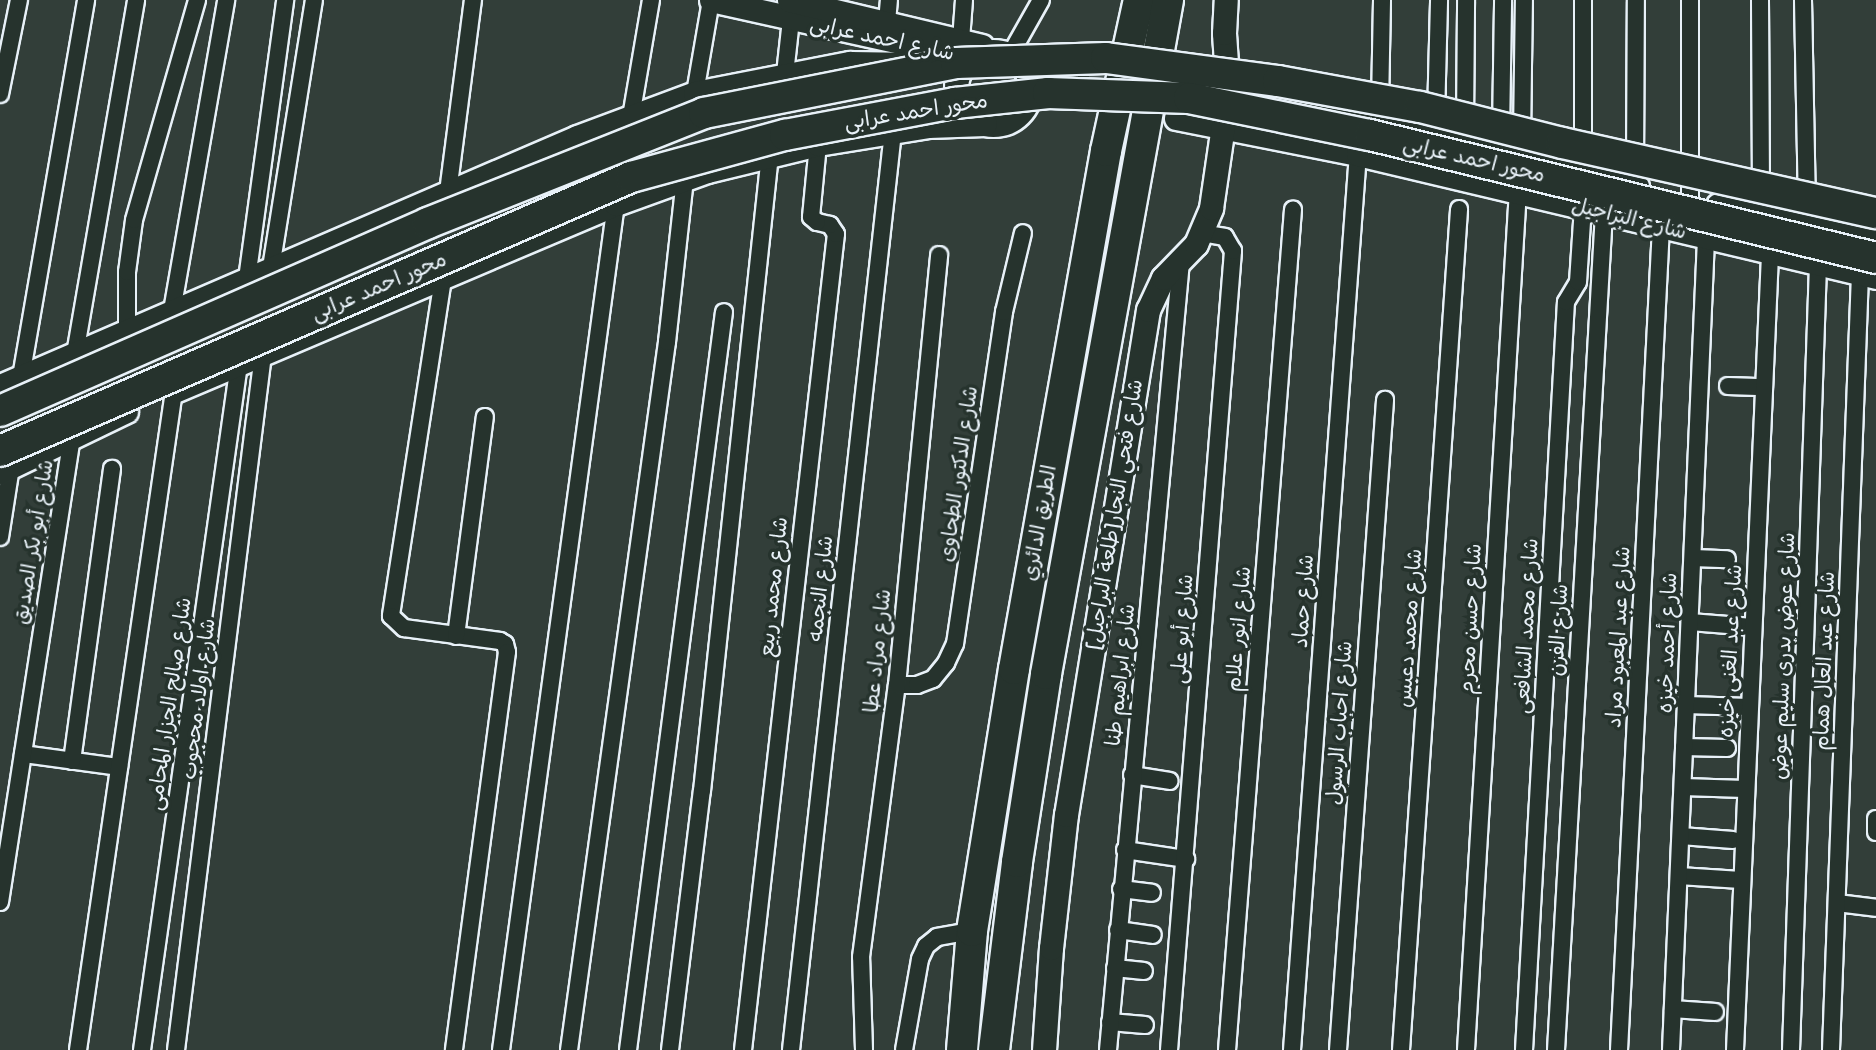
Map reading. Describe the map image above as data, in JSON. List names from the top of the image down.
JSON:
{
  "streets": {
    "highway": ["محور احمد عرابى", "الطريق الدائري"],
    "street": [
      "شارع احمد عرابى",
      "شارع البراجيل",
      "شارع الدكتور الطحاوى",
      "شارع فتحي النجار[طلعة البراجيل]",
      "شارع أبو بكر الصديق",
      "شارع محمد ربيع",
      "شارع النجمه",
      "شارع حماد",
      "شارع حسن محرم",
      "شارع محمد الشافعى",
      "شارع محمد دعبس",
      "شارع أبو على",
      "شارع انور علام",
      "شارع الفرن",
      "شارع عبد المعبود مراد",
      "شارع أحمد خيزه",
      "شارع مراد عطا",
      "شارع عبد الغنى خيزه",
      "شارع عوض بدرى سليم عوض",
      "شارع عبد العال همام",
      "شارع ابراهيم طنا",
      "شارع اولاد محجوب",
      "شارع صالح الجزار المحامى",
      "شارع احباب الرسول"
    ]
  },
  "crossings": [
    ["محور احمد عرابى", "شارع البراجيل"],
    ["محور احمد عرابى", "شارع عبد العال همام"],
    ["شارع البراجيل", "شارع فتحي النجار[طلعة البراجيل]"],
    ["شارع البراجيل", "شارع حماد"],
    ["شارع البراجيل", "شارع حسن محرم"],
    ["شارع البراجيل", "شارع محمد الشافعى"],
    ["شارع البراجيل", "شارع الفرن"],
    ["شارع البراجيل", "شارع عبد المعبود مراد"],
    ["شارع البراجيل", "شارع أحمد خيزه"],
    ["شارع البراجيل", "شارع عبد الغنى خيزه"],
    ["شارع البراجيل", "شارع عوض بدرى سليم عوض"],
    ["شارع البراجيل", "شارع عبد العال همام"],
    ["شارع الدكتور الطحاوى", "شارع مراد عطا"],
    ["شارع فتحي النجار[طلعة البراجيل]", "شارع أبو على"],
    ["شارع فتحي النجار[طلعة البراجيل]", "شارع ابراهيم طنا"],
    ["شارع محمد الشافعى", "شارع الفرن"]
  ]
}
